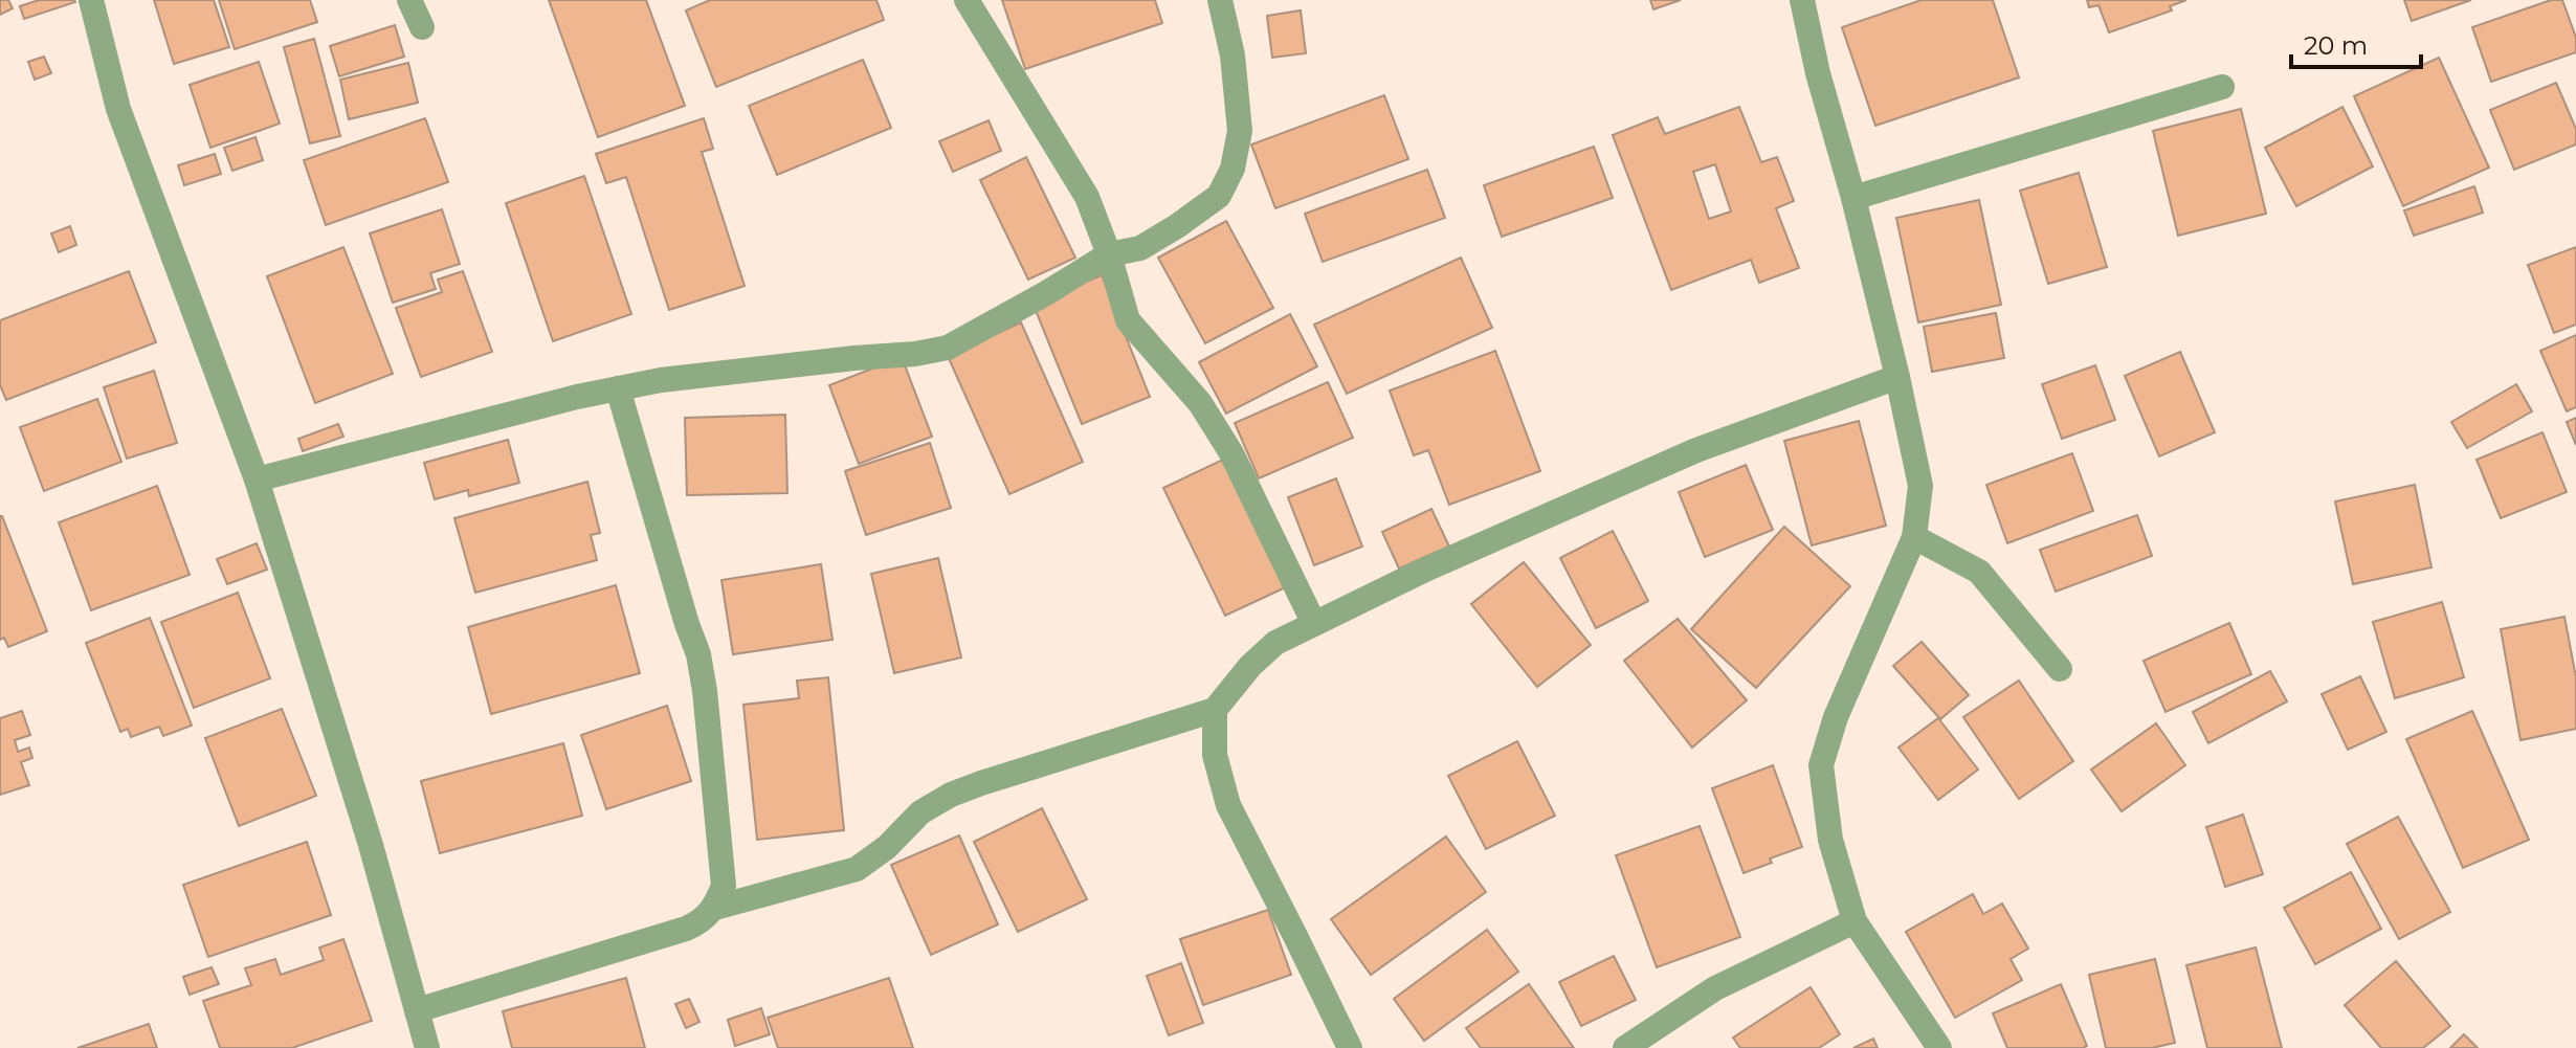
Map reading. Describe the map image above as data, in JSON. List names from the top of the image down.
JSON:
{
  "scale_bar": "20 m"
}
